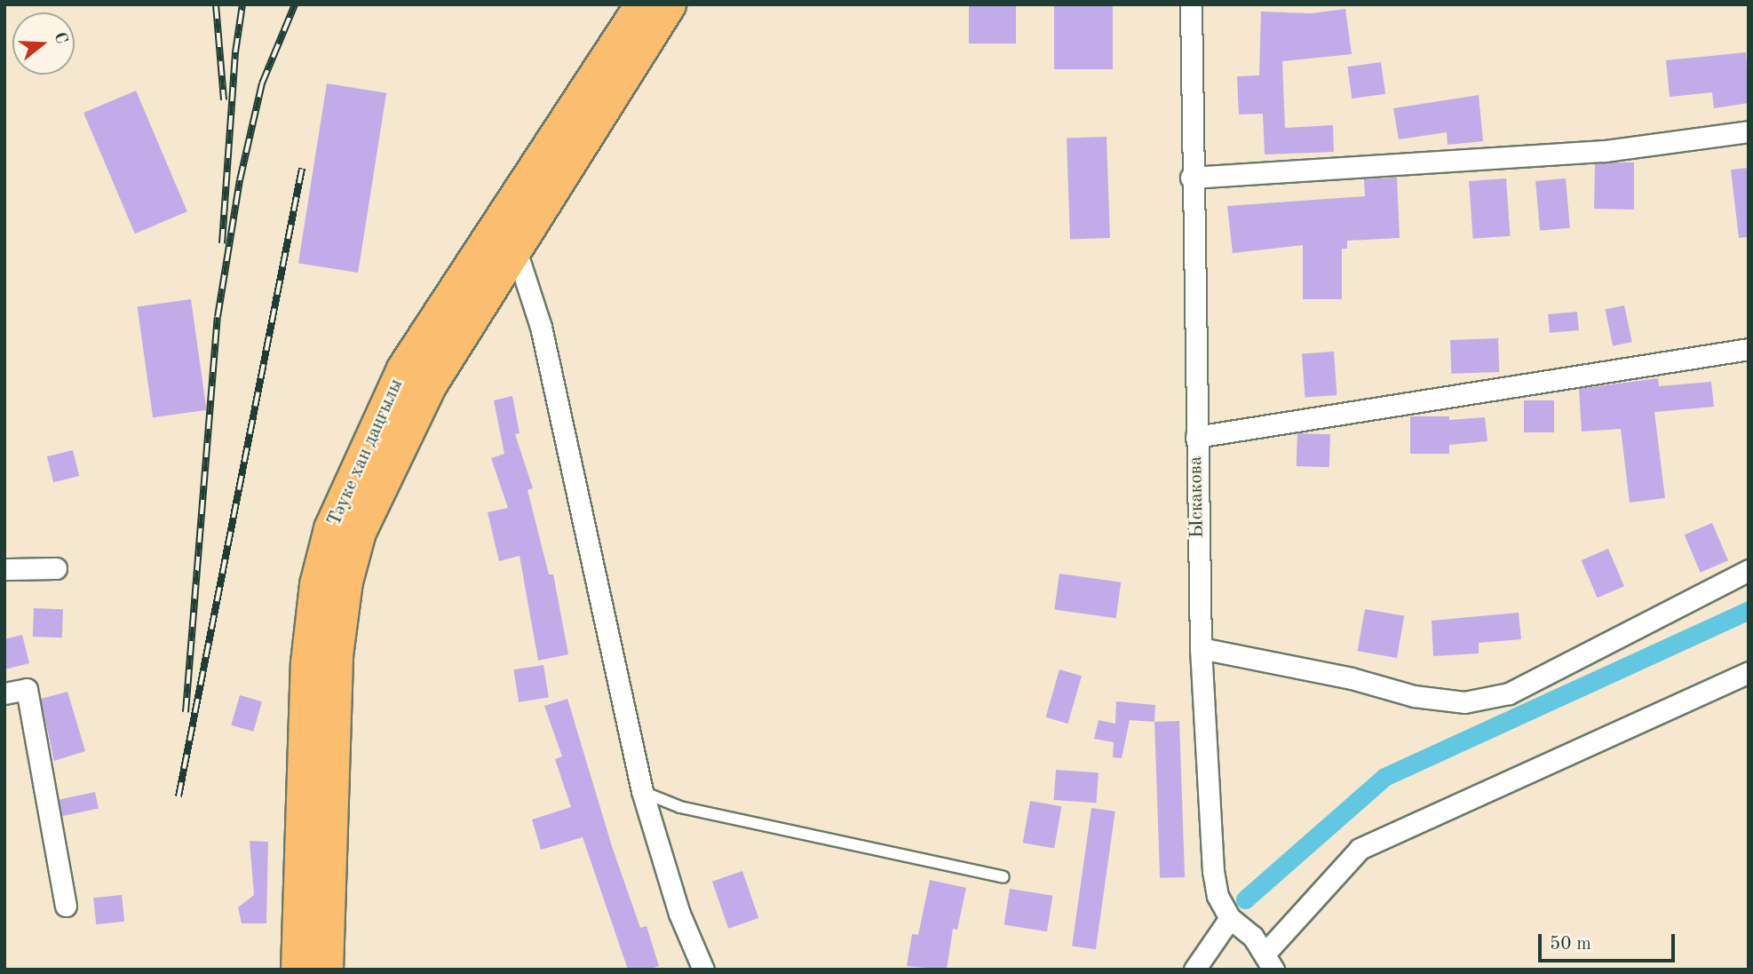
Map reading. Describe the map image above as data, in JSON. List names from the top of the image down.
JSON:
{
  "streets": {
    "main road": ["Тәуке хан даңғылы"],
    "street": ["Ыскакова"]
  },
  "scale_bar": "50 m",
  "north": "right"
}
